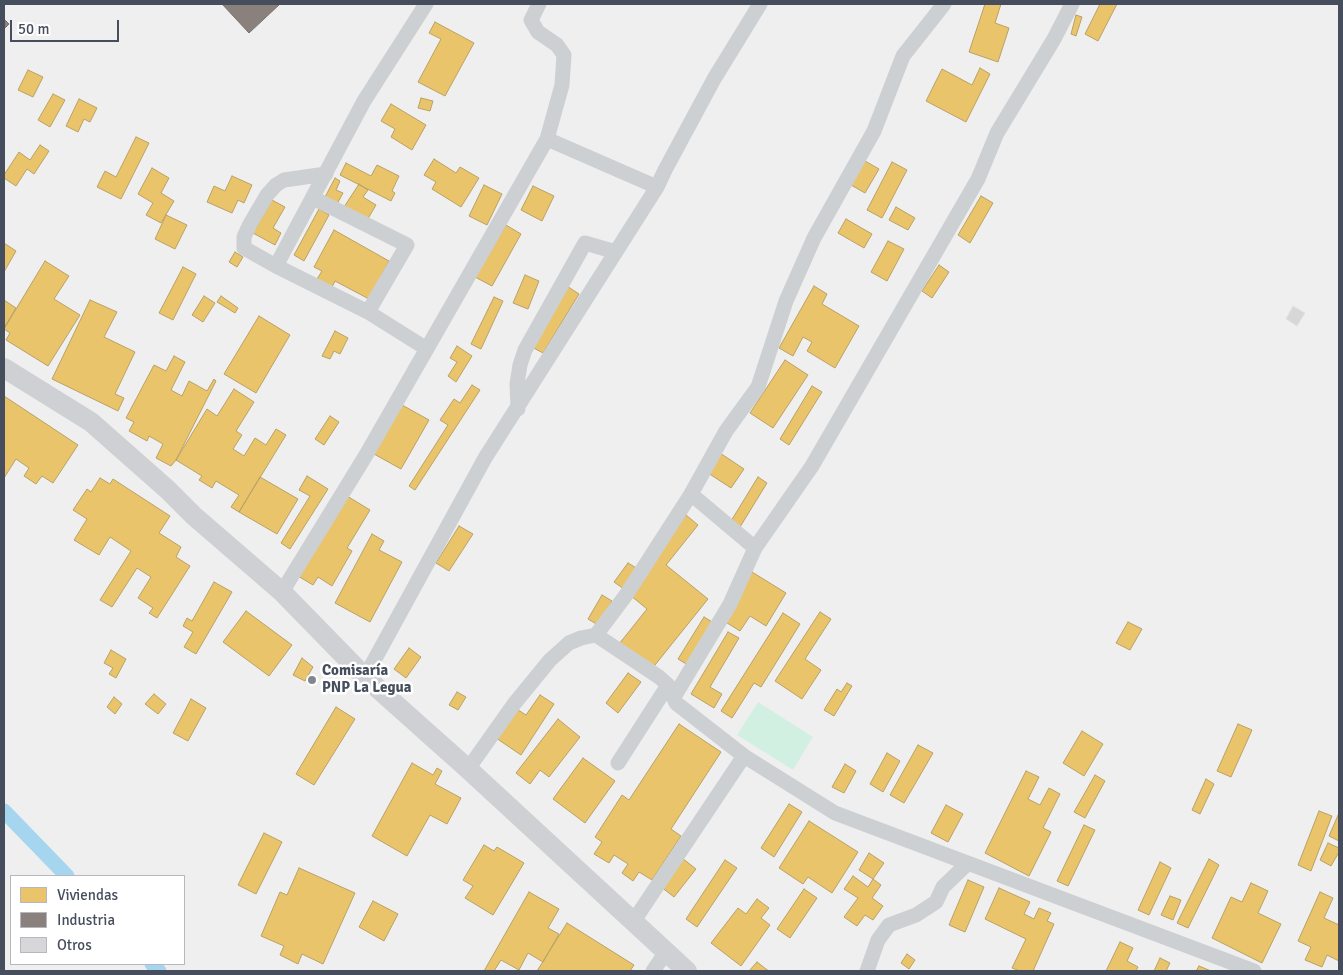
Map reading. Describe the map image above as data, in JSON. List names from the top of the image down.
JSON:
{
  "places": ["Comisaría PNP La Legua"],
  "legend": ["Viviendas", "Industria", "Otros"],
  "scale_bar": "50 m"
}
